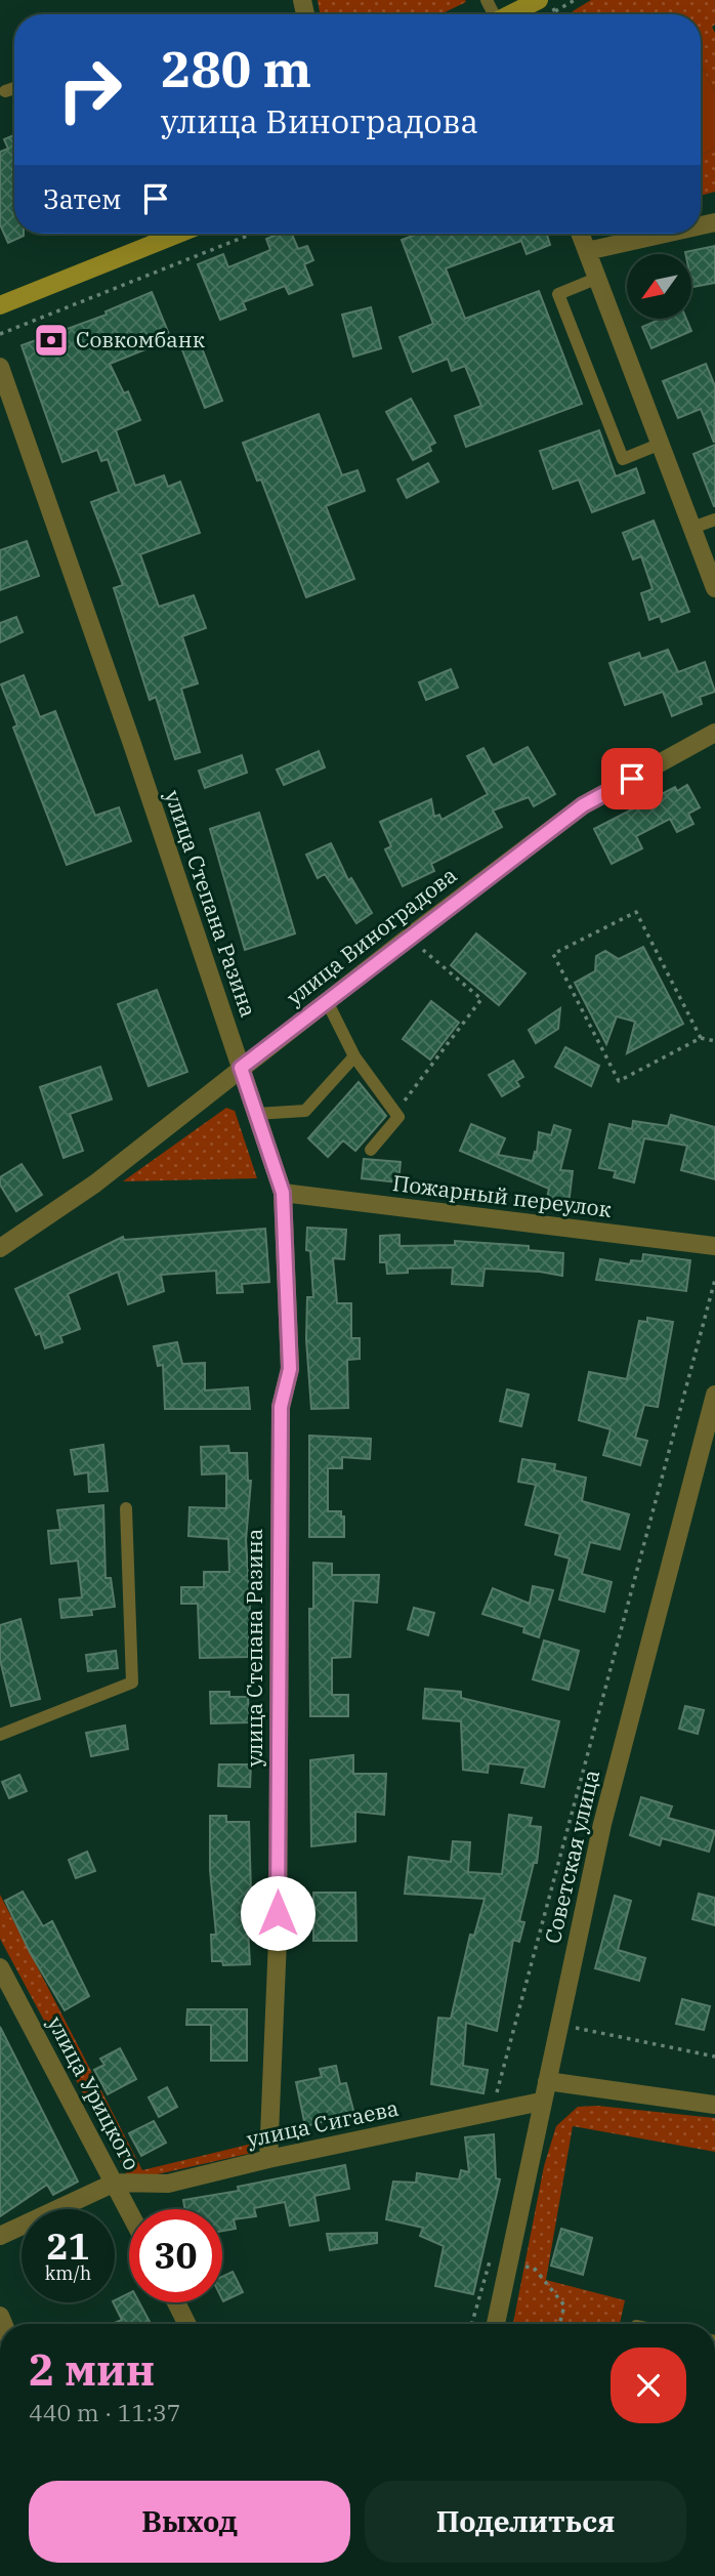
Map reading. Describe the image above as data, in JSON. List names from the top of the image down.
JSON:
{
  "streets": {
    "street": [
      "улица Степана Разина",
      "улица Виноградова",
      "Пожарный переулок",
      "Советская улица",
      "улица Урицкого",
      "улица Сигаева"
    ]
  },
  "crossings": [
    ["улица Степана Разина", "улица Виноградова"],
    ["улица Степана Разина", "Пожарный переулок"],
    ["улица Степана Разина", "улица Сигаева"],
    ["Советская улица", "улица Сигаева"],
    ["улица Урицкого", "улица Сигаева"]
  ],
  "places": {
    "bank": ["Совкомбанк"]
  },
  "north": "bottom left",
  "page": {
    "turn": ["280 m", "улица Виноградова"],
    "then": "Затем",
    "speed": "21 km/h",
    "limit": "30",
    "heading": ["2 мин", "440 m · 11:37"],
    "buttons": ["Выход", "Поделиться"]
  }
}
